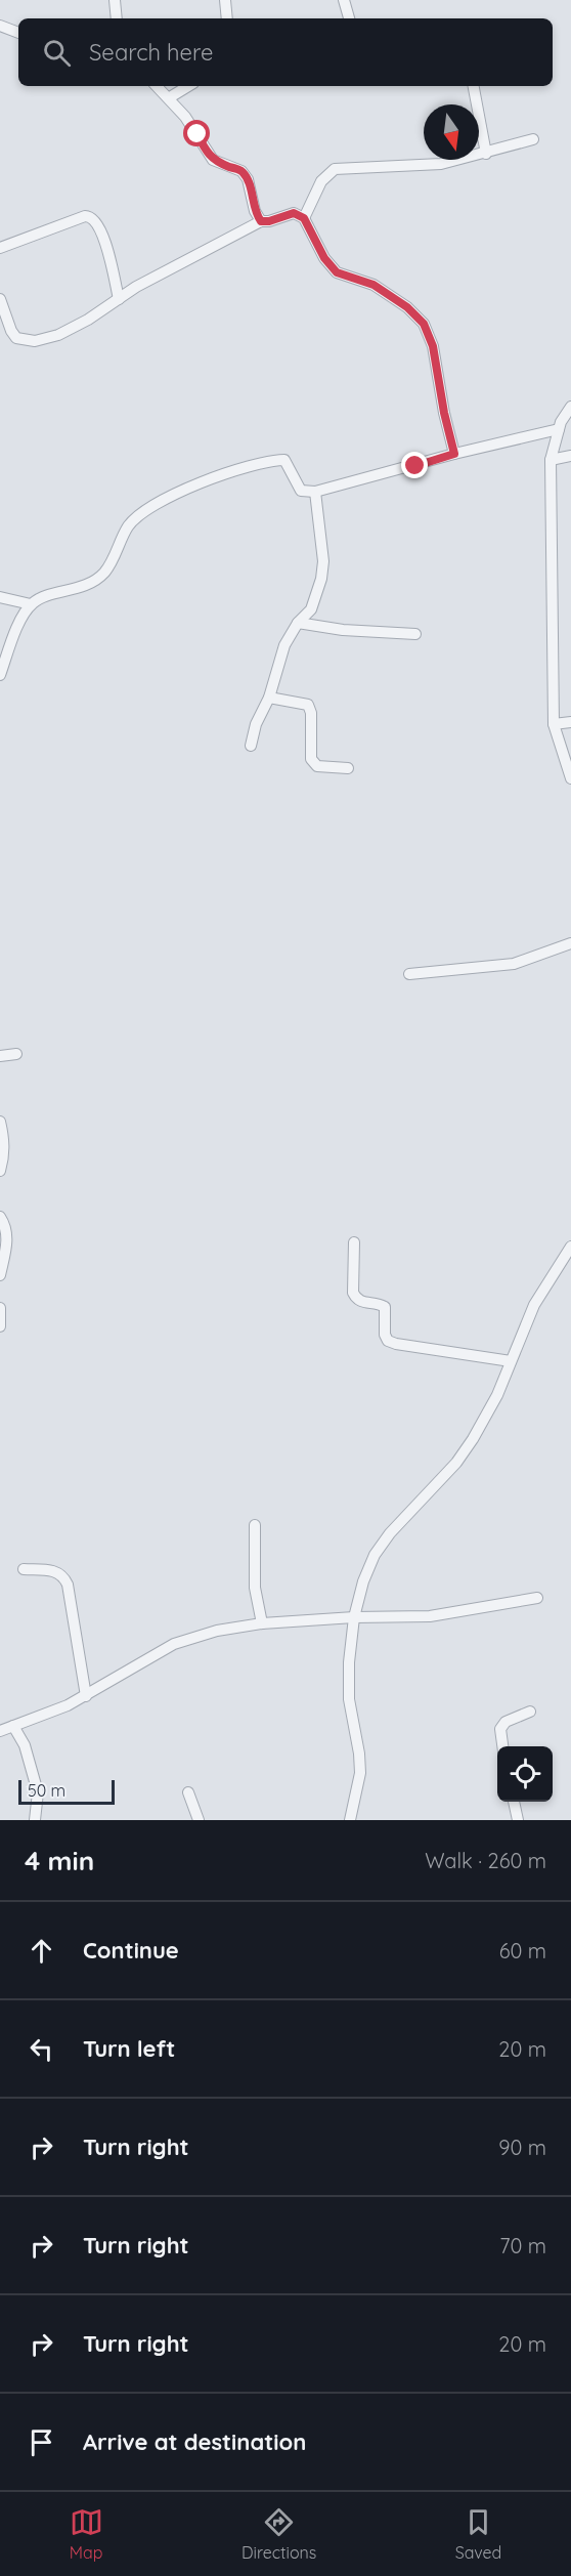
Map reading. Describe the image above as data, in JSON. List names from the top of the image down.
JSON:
{
  "scale_bar": "50 m",
  "north": "bottom",
  "page": {
    "search": "Search here",
    "scale": "50 m",
    "heading": ["4 min", "Walk · 260 m"],
    "list": [
      ["Continue", "60 m"],
      ["Turn left", "20 m"],
      ["Turn right", "90 m"],
      ["Turn right", "70 m"],
      ["Turn right", "20 m"],
      "Arrive at destination"
    ],
    "nav": ["Map", "Directions", "Saved"]
  }
}
